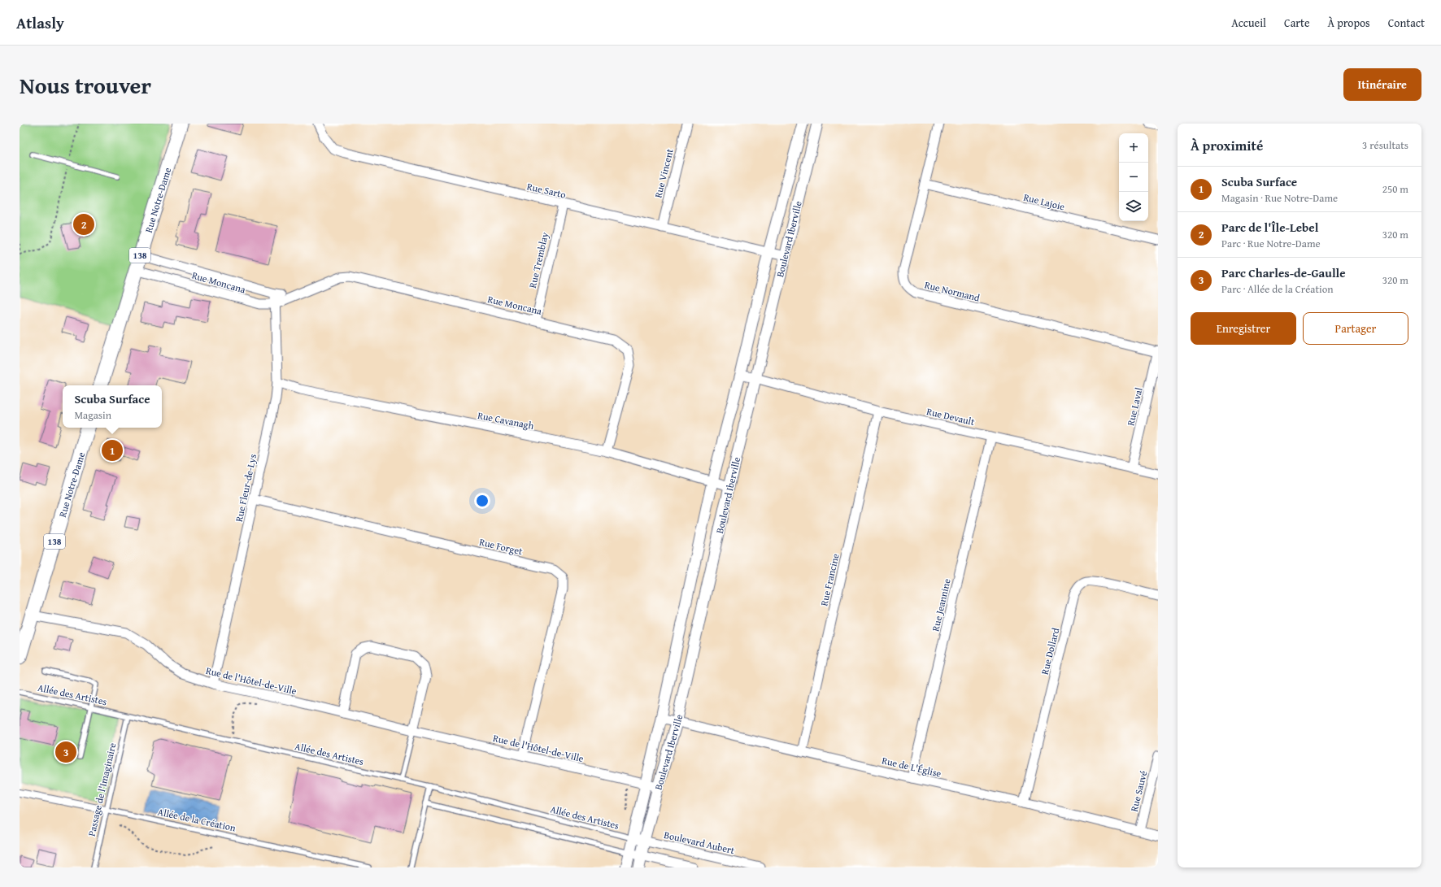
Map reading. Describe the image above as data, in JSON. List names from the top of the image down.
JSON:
{
  "streets": {
    "main road": ["Rue Notre-Dame", "138"],
    "street": [
      "Rue Vincent",
      "Rue Sarto",
      "Rue Lajoie",
      "Boulevard Iberville",
      "Rue Tremblay",
      "Rue Moncana",
      "Rue Normand",
      "Rue Laval",
      "Rue Devault",
      "Rue Cavanagh",
      "Rue Fleur-de-Lys",
      "Rue Forget",
      "Rue Francine",
      "Rue Jeannine",
      "Rue Dollard",
      "Rue de l'Hôtel-de-Ville",
      "Rue de L'Église",
      "Rue Sauvé",
      "Allée de la Création",
      "Boulevard Aubert"
    ],
    "lane": ["Allée des Artistes", "Passage de l'Imaginaire"]
  },
  "crossings": [
    ["Rue Vincent", "Rue Sarto"],
    ["Rue Sarto", "Boulevard Iberville"],
    ["Rue Sarto", "Rue Tremblay"],
    ["Rue Notre-Dame", "Rue Moncana"],
    ["Rue Notre-Dame", "Rue de l'Hôtel-de-Ville"],
    ["Rue Lajoie", "Rue Normand"],
    ["Boulevard Iberville", "Rue Devault"],
    ["Boulevard Iberville", "Rue Cavanagh"],
    ["Boulevard Iberville", "Rue de l'Hôtel-de-Ville"],
    ["Boulevard Iberville", "Allée des Artistes"],
    ["Boulevard Iberville", "Rue de L'Église"],
    ["Boulevard Iberville", "Boulevard Aubert"],
    ["Rue Tremblay", "Rue Moncana"],
    ["Rue Moncana", "Rue Cavanagh"],
    ["Rue Moncana", "Rue Fleur-de-Lys"],
    ["Rue Normand", "Rue Laval"],
    ["Rue Laval", "Rue Devault"],
    ["Rue Devault", "Rue Francine"],
    ["Rue Devault", "Rue Jeannine"],
    ["Rue Cavanagh", "Rue Fleur-de-Lys"],
    ["Rue Fleur-de-Lys", "Rue Forget"],
    ["Rue Fleur-de-Lys", "Rue de l'Hôtel-de-Ville"],
    ["Rue Forget", "Rue de l'Hôtel-de-Ville"],
    ["Rue Francine", "Rue de L'Église"],
    ["Rue Jeannine", "Rue de L'Église"],
    ["Rue Dollard", "Rue de L'Église"],
    ["Allée des Artistes", "Passage de l'Imaginaire"],
    ["Allée des Artistes", "Boulevard Aubert"],
    ["Rue de L'Église", "Rue Sauvé"],
    ["Passage de l'Imaginaire", "Allée de la Création"]
  ],
  "page": {
    "header": "Atlasly",
    "nav": [
      "Accueil",
      "Carte",
      "À propos",
      "Contact"
    ],
    "title": "Nous trouver",
    "buttons": [
      "Itinéraire",
      ["Enregistrer", "Partager"]
    ],
    "heading": ["À proximité", "3 résultats"],
    "map_buttons": ["+", "−"],
    "list": [
      {
        "mark": "1",
        "name": "Scuba Surface",
        "note": "Magasin · Rue Notre-Dame",
        "value": "250 m"
      },
      {
        "mark": "2",
        "name": "Parc de l'Île-Lebel",
        "note": "Parc · Rue Notre-Dame",
        "value": "320 m"
      },
      {
        "mark": "3",
        "name": "Parc Charles-de-Gaulle",
        "note": "Parc · Allée de la Création",
        "value": "320 m"
      }
    ],
    "pins": ["2", "1", "3"],
    "popup": ["Scuba Surface", "Magasin"]
  }
}
